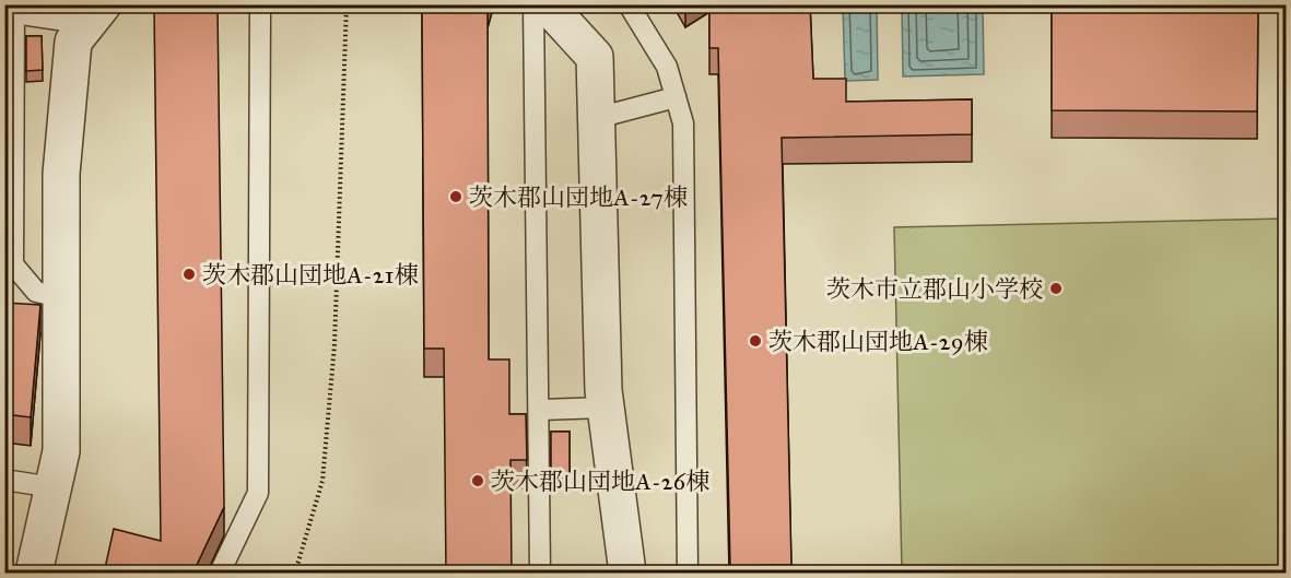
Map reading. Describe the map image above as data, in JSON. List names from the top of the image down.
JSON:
{
  "places": [
    "茨木郡山団地A-27棟",
    "茨木郡山団地A-21棟",
    "茨木市立郡山小学校",
    "茨木郡山団地A-29棟",
    "茨木郡山団地A-26棟"
  ]
}
